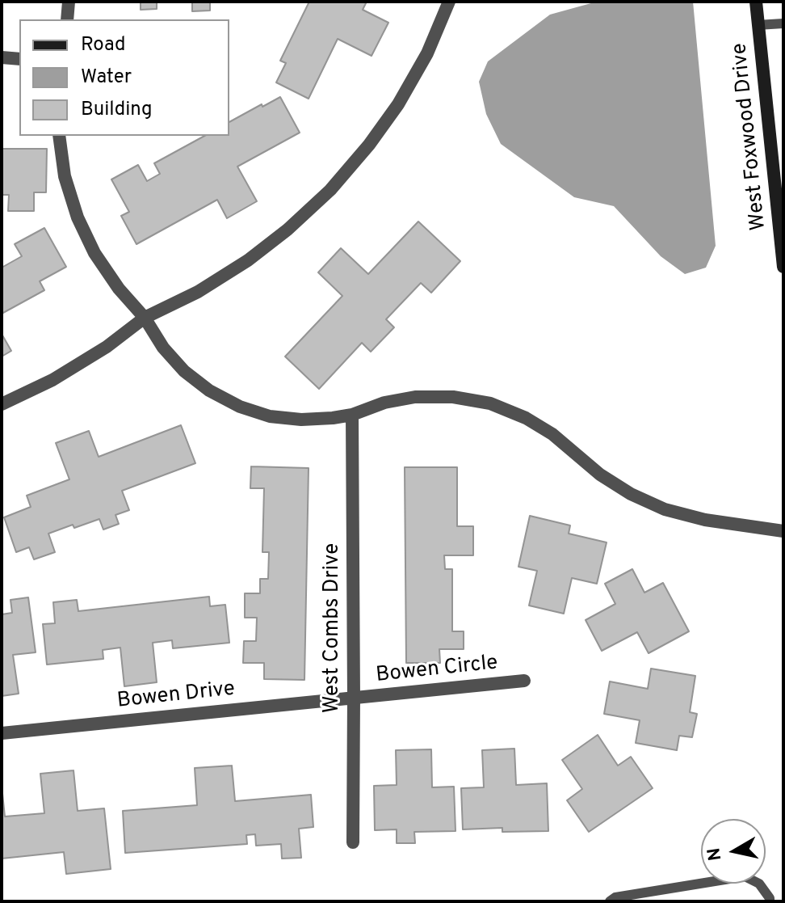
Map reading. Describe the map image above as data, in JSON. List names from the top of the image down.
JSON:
{
  "streets": {
    "main road": ["West Foxwood Drive"],
    "street": ["West Combs Drive", "Bowen Circle", "Bowen Drive"]
  },
  "crossings": [
    ["West Combs Drive", "Bowen Circle"],
    ["West Combs Drive", "Bowen Drive"],
    ["Bowen Circle", "Bowen Drive"]
  ],
  "legend": ["Road", "Water", "Building"],
  "north": "left"
}
